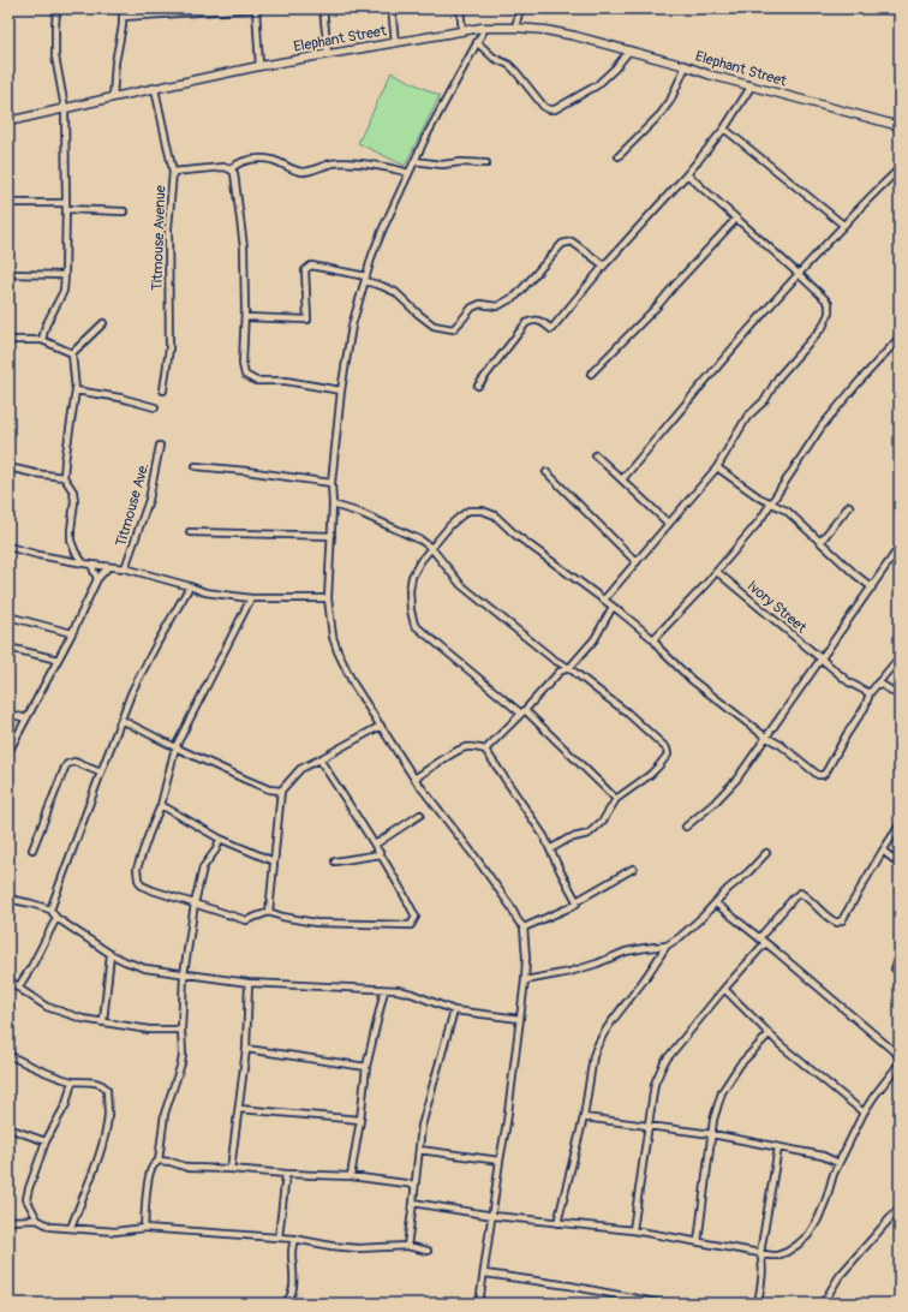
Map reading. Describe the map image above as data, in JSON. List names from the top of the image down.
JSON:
{
  "streets": {
    "main road": ["Elephant Street"],
    "street": ["Titmouse Avenue", "Titmouse Ave.", "Ivory Street"]
  },
  "crossings": [
    ["Elephant Street", "Titmouse Avenue"]
  ]
}
